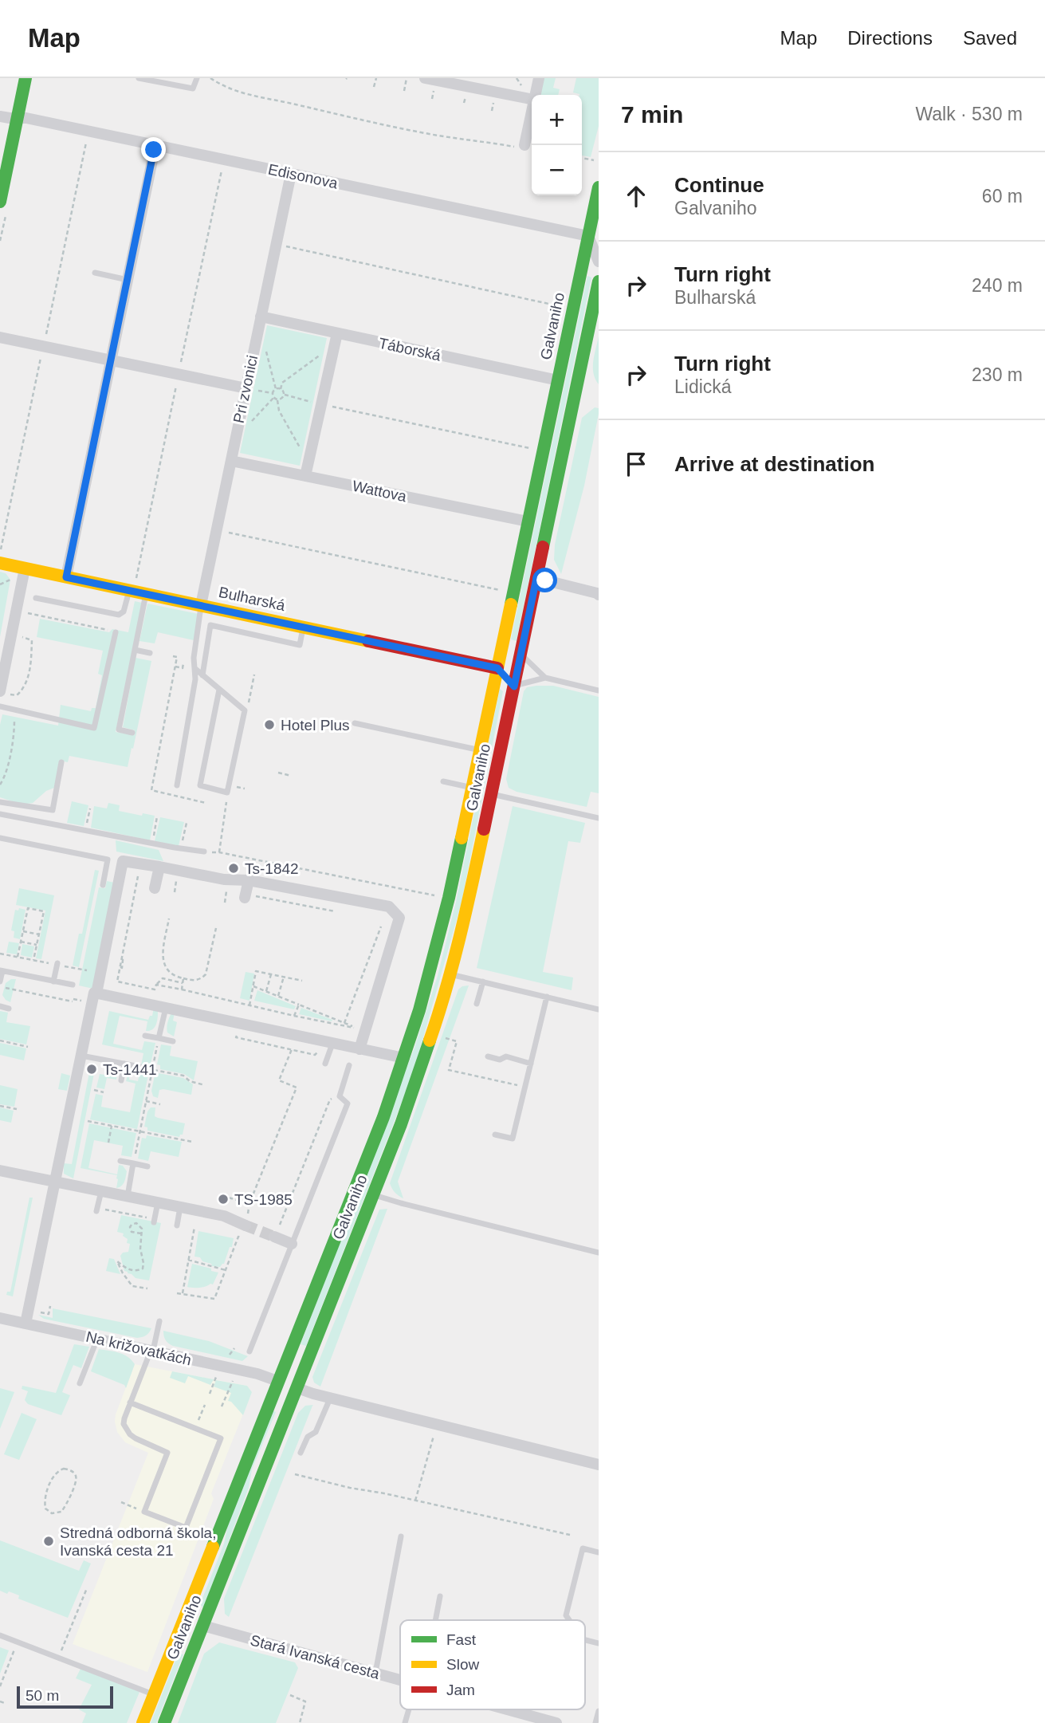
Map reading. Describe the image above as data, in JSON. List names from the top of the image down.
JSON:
{
  "streets": {
    "main road": ["Galvaniho", "Bulharská"],
    "street": [
      "Edisonova",
      "Táborská",
      "Pri zvonici",
      "Wattova",
      "Na križovatkách",
      "Stará Ivanská cesta"
    ]
  },
  "crossings": [
    ["Edisonova", "Galvaniho"],
    ["Edisonova", "Pri zvonici"],
    ["Galvaniho", "Táborská"],
    ["Galvaniho", "Wattova"],
    ["Galvaniho", "Bulharská"],
    ["Galvaniho", "Na križovatkách"],
    ["Galvaniho", "Stará Ivanská cesta"],
    ["Táborská", "Pri zvonici"],
    ["Pri zvonici", "Wattova"],
    ["Pri zvonici", "Bulharská"]
  ],
  "places": [
    "Hotel Plus",
    "Ts-1842",
    "Ts-1441",
    "TS-1985",
    "Stredná odborná škola, Ivanská cesta 21"
  ],
  "legend": ["Fast", "Slow", "Jam"],
  "scale_bar": "50 m",
  "page": {
    "header": "Map",
    "nav": ["Map", "Directions", "Saved"],
    "heading": ["7 min", "Walk · 530 m"],
    "map_buttons": ["+", "−"],
    "list": [
      ["Continue", "Galvaniho", "60 m"],
      ["Turn right", "Bulharská", "240 m"],
      ["Turn right", "Lidická", "230 m"],
      "Arrive at destination"
    ],
    "scale": "50 m"
  }
}
